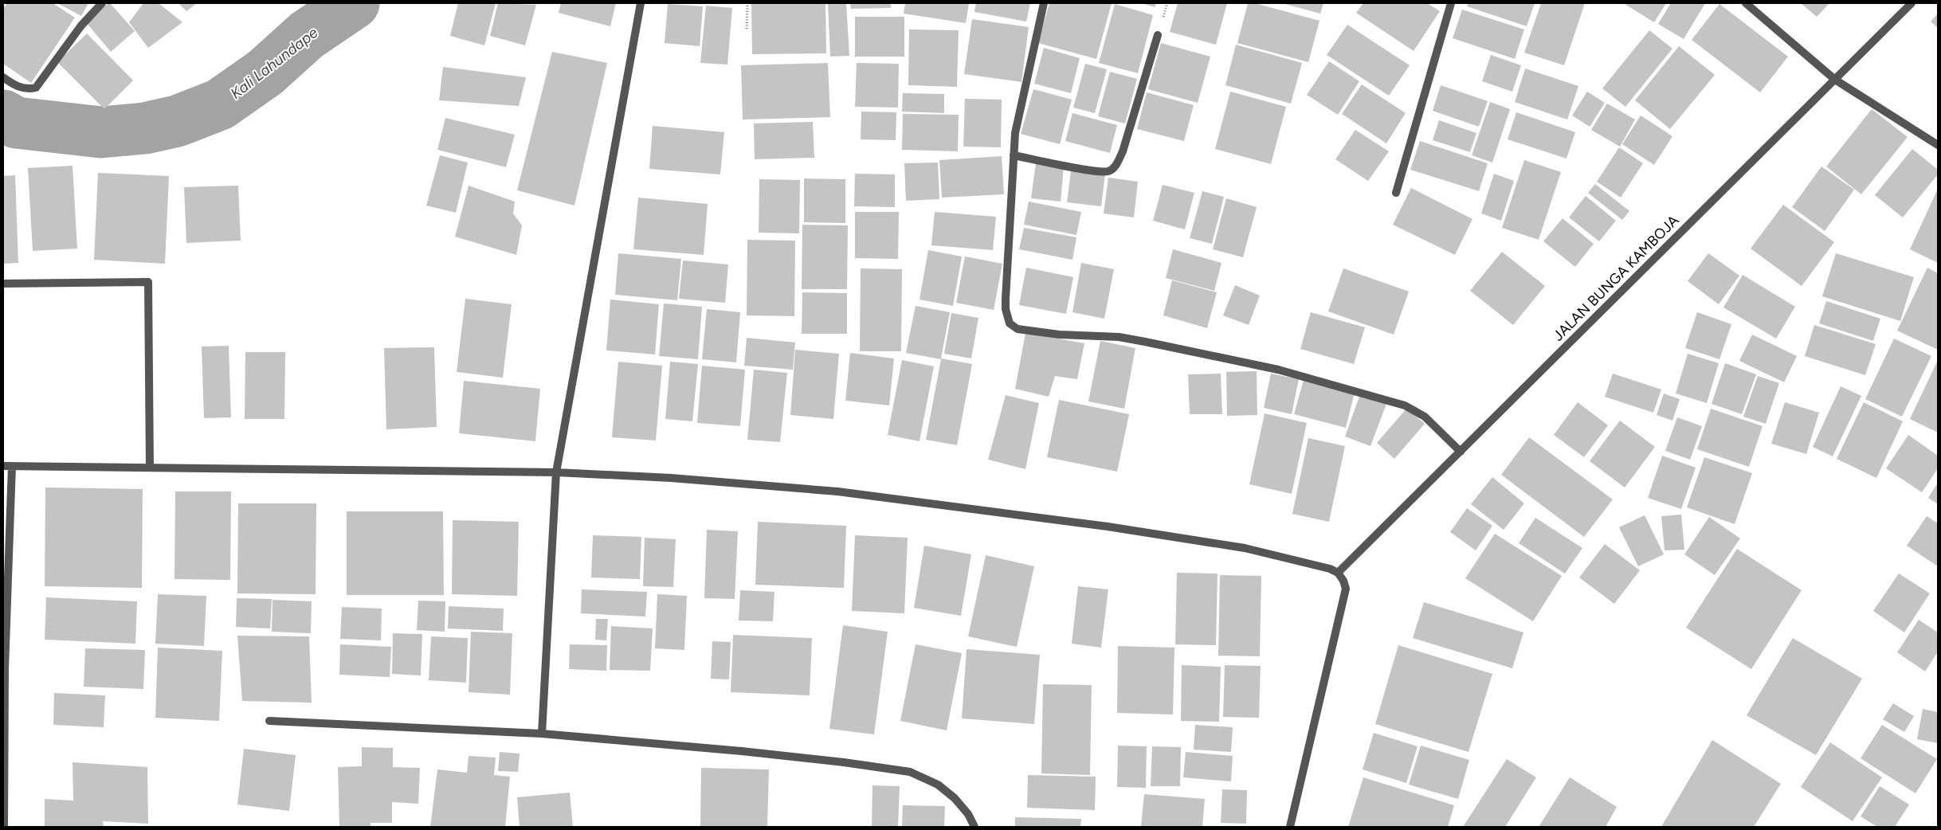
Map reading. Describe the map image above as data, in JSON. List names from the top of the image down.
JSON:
{
  "streets": {
    "street": ["JALAN BUNGA KAMBOJA"]
  },
  "water": ["Kali Lahundape"]
}
